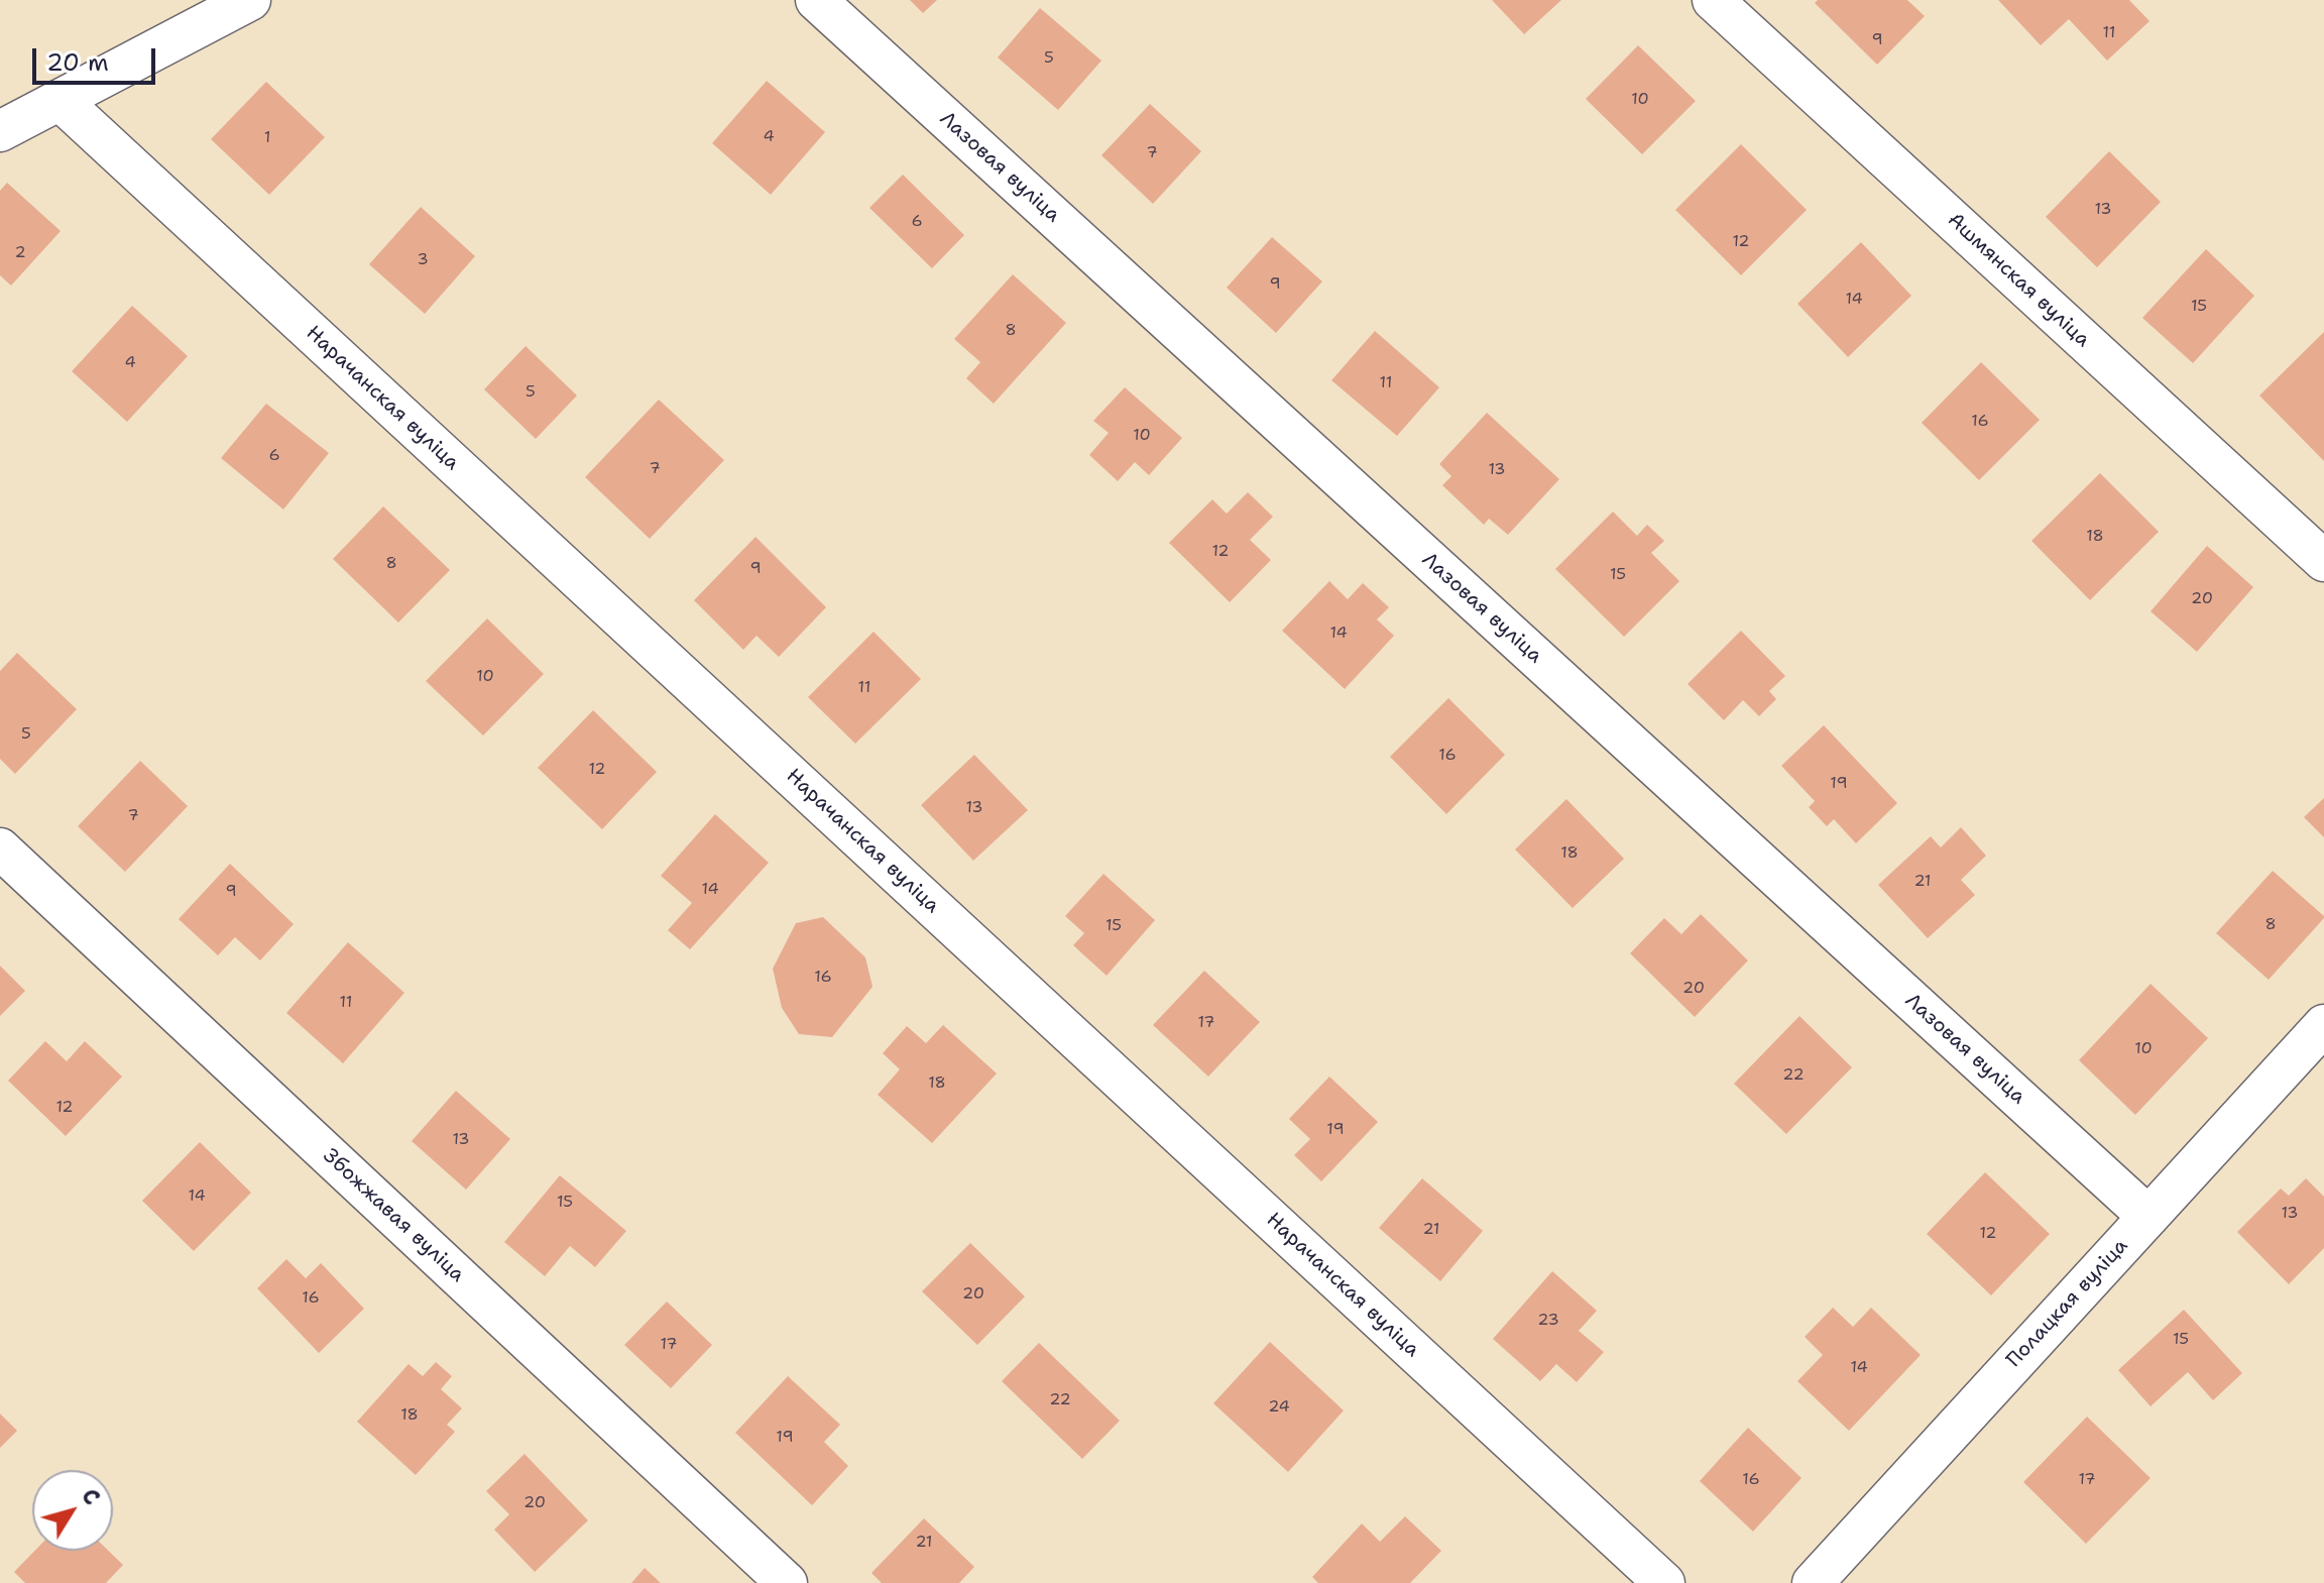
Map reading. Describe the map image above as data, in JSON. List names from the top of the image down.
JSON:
{
  "streets": {
    "street": [
      "Лазовая вуліца",
      "Ашмянская вуліца",
      "Нарачанская вуліца",
      "Збожжавая вуліца",
      "Полацкая вуліца"
    ]
  },
  "crossings": [
    ["Лазовая вуліца", "Полацкая вуліца"]
  ],
  "house_numbers": [
    "11",
    "9",
    "5",
    "10",
    "4",
    "1",
    "7",
    "13",
    "6",
    "12",
    "2",
    "3",
    "9",
    "14",
    "15",
    "8",
    "4",
    "11",
    "5",
    "16",
    "10",
    "6",
    "7",
    "13",
    "18",
    "12",
    "8",
    "9",
    "15",
    "20",
    "14",
    "10",
    "11",
    "5",
    "16",
    "12",
    "19",
    "13",
    "7",
    "18",
    "21",
    "14",
    "9",
    "8",
    "15",
    "16",
    "20",
    "11",
    "17",
    "10",
    "22",
    "18",
    "12",
    "19",
    "13",
    "14",
    "15",
    "13",
    "21",
    "12",
    "20",
    "16",
    "23",
    "15",
    "17",
    "14",
    "22",
    "24",
    "18",
    "19",
    "16",
    "17",
    "20",
    "21"
  ],
  "scale_bar": "20 m",
  "north": "top right"
}
